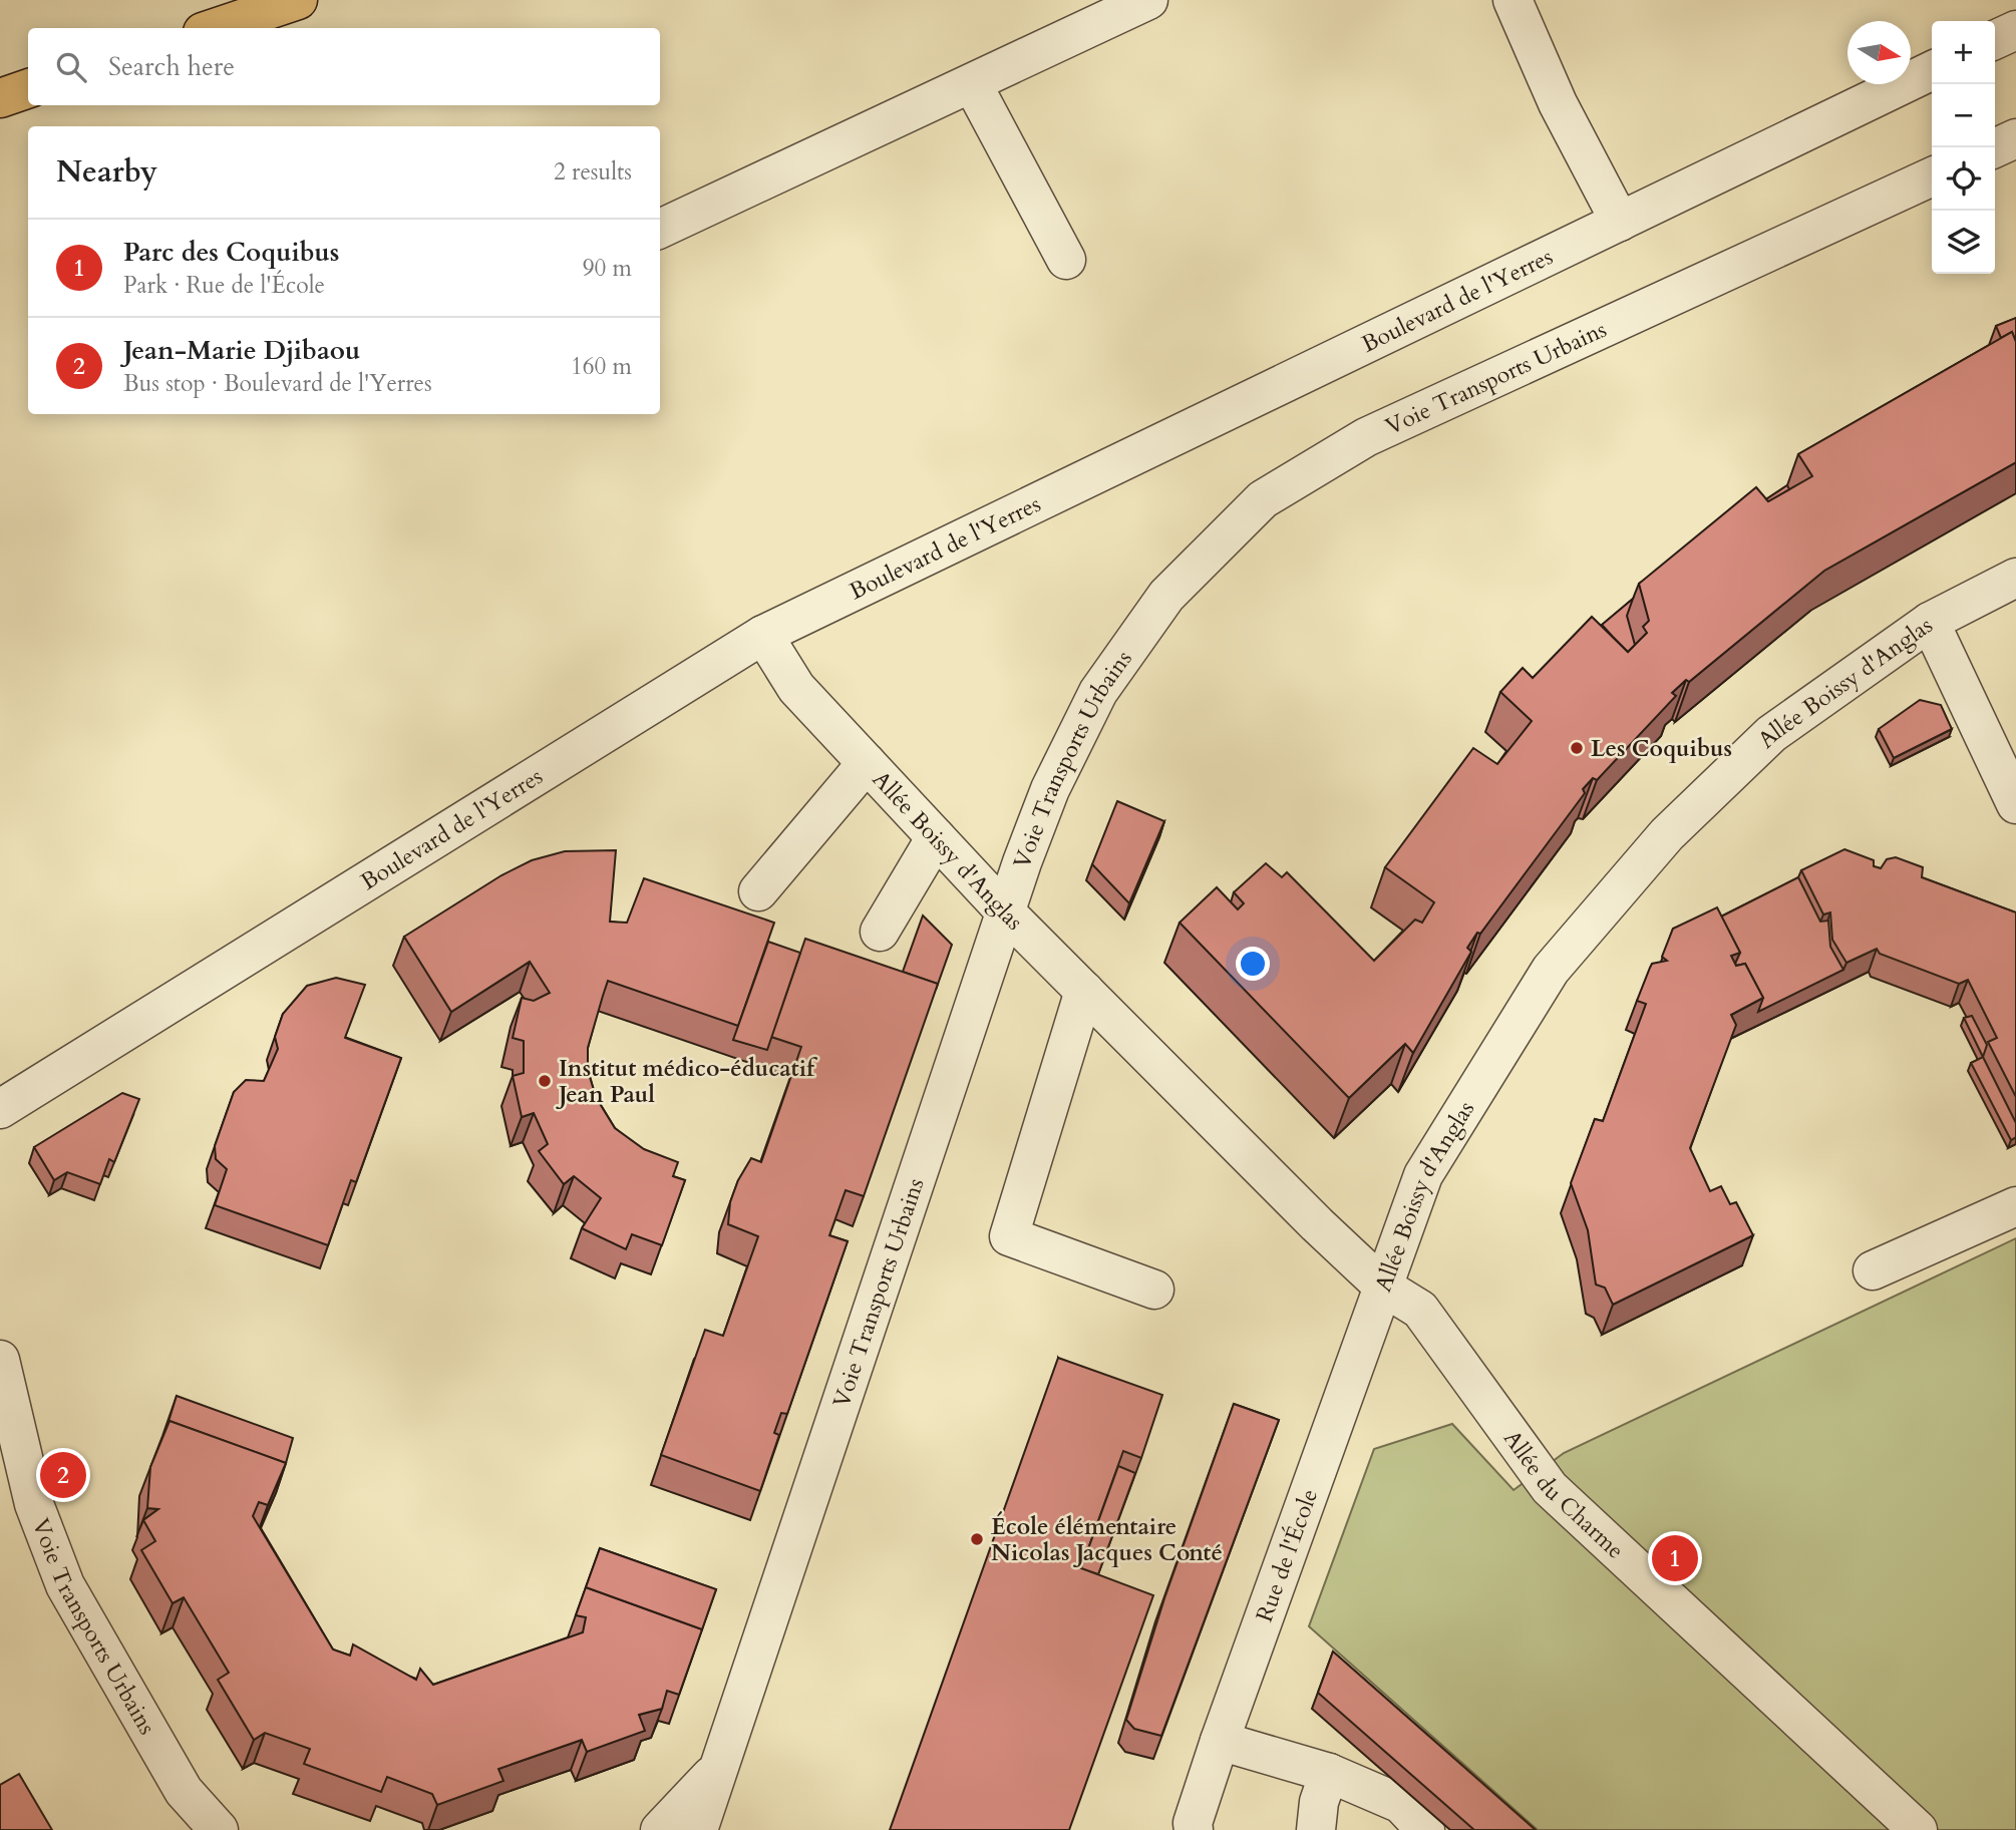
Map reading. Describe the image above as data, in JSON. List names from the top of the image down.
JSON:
{
  "streets": {
    "street": [
      "Boulevard de l'Yerres",
      "Voie Transports Urbains",
      "Allée Boissy d'Anglas",
      "Allée du Charme",
      "Rue de l'École"
    ]
  },
  "crossings": [
    ["Boulevard de l'Yerres", "Allée Boissy d'Anglas"],
    ["Voie Transports Urbains", "Allée Boissy d'Anglas"],
    ["Allée Boissy d'Anglas", "Allée du Charme"],
    ["Allée Boissy d'Anglas", "Rue de l'École"],
    ["Allée du Charme", "Rue de l'École"]
  ],
  "places": ["Les Coquibus", "Institut médico-éducatif Jean Paul", "École élémentaire Nicolas Jacques Conté"],
  "north": "right",
  "page": {
    "map_buttons": ["+", "−"],
    "search": "Search here",
    "heading": ["Nearby", "2 results"],
    "list": [
      {
        "mark": "1",
        "name": "Parc des Coquibus",
        "note": "Park · Rue de l'École",
        "value": "90 m"
      },
      {
        "mark": "2",
        "name": "Jean-Marie Djibaou",
        "note": "Bus stop · Boulevard de l'Yerres",
        "value": "160 m"
      }
    ],
    "pins": ["2", "1"]
  }
}
